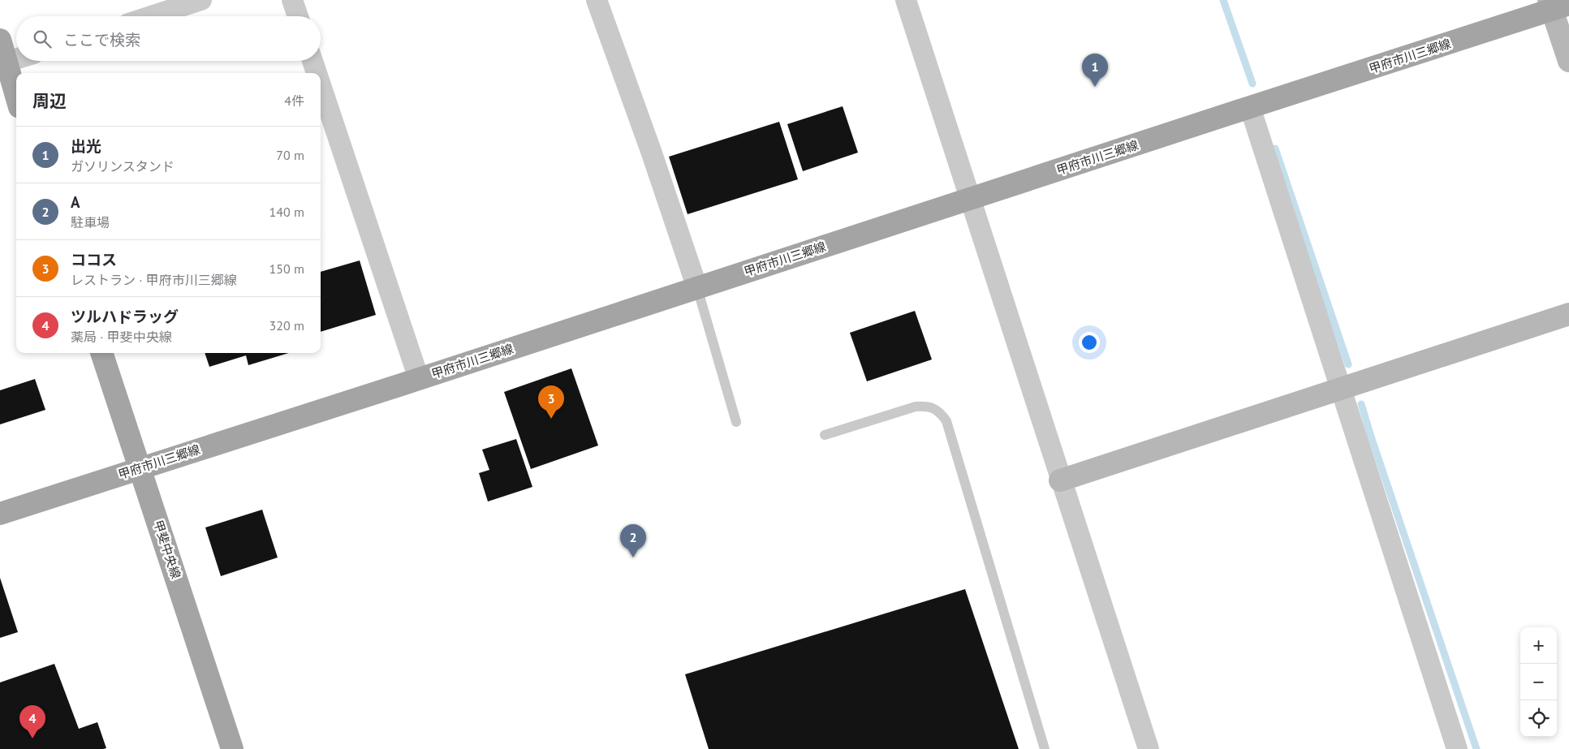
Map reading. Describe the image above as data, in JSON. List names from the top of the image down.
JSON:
{
  "streets": {
    "main road": ["甲府市川三郷線", "甲斐中央線"]
  },
  "crossings": [
    ["甲府市川三郷線", "甲斐中央線"]
  ],
  "page": {
    "search": "ここで検索",
    "pins": [
      "1",
      "3",
      "2",
      "4"
    ],
    "heading": ["周辺", "4件"],
    "list": [
      {
        "mark": "1",
        "name": "出光",
        "note": "ガソリンスタンド",
        "value": "70 m"
      },
      {
        "mark": "2",
        "name": "A",
        "note": "駐車場",
        "value": "140 m"
      },
      {
        "mark": "3",
        "name": "ココス",
        "note": "レストラン · 甲府市川三郷線",
        "value": "150 m"
      },
      {
        "mark": "4",
        "name": "ツルハドラッグ",
        "note": "薬局 · 甲斐中央線",
        "value": "320 m"
      }
    ],
    "map_buttons": ["+", "−"]
  }
}
